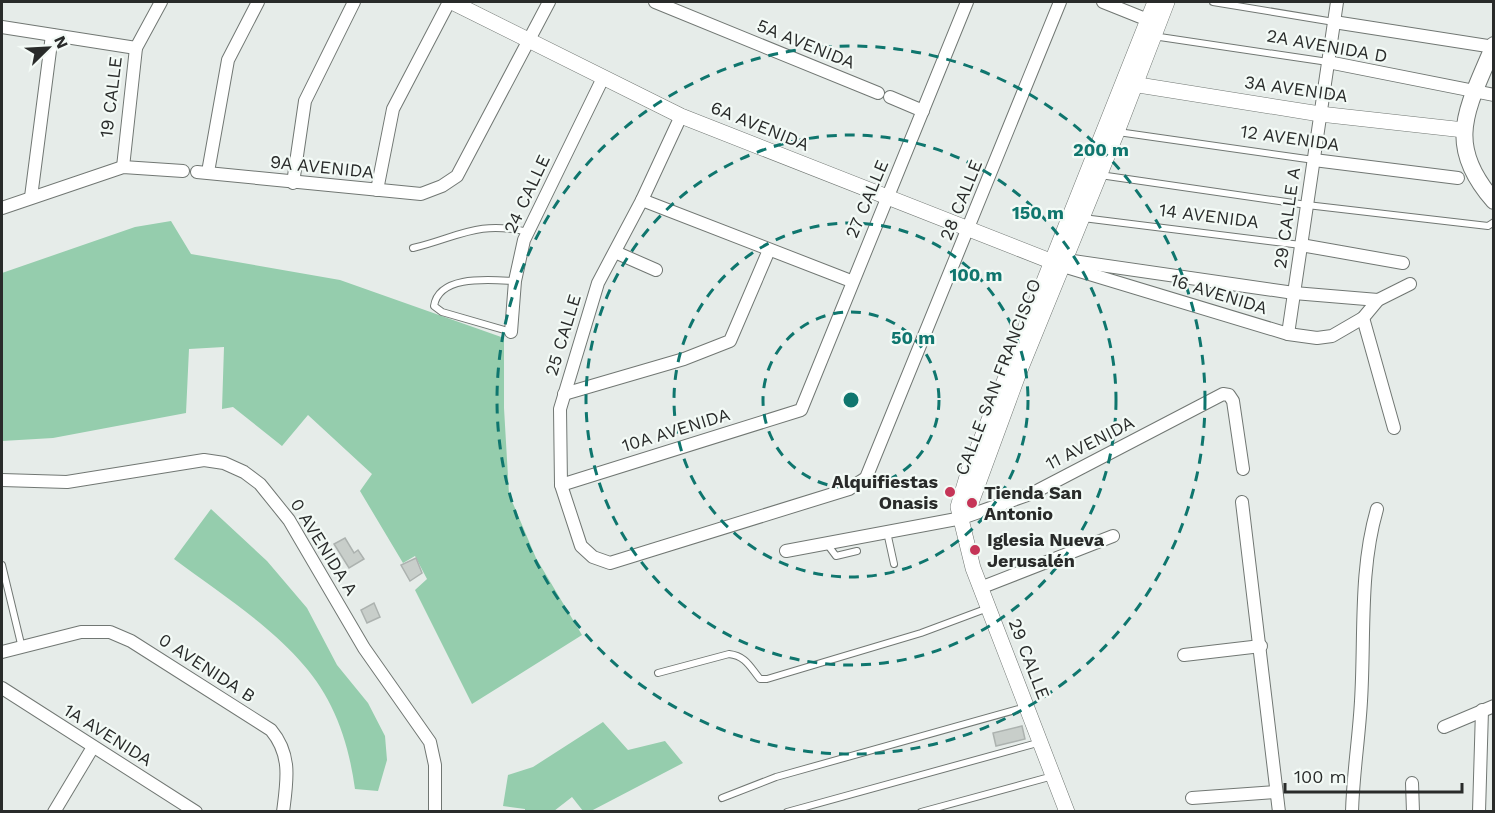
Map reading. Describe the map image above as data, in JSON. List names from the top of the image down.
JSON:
{
  "streets": {
    "street": [
      "5A AVENIDA",
      "2A AVENIDA D",
      "3A AVENIDA",
      "19 CALLE",
      "6A AVENIDA",
      "12 AVENIDA",
      "9A AVENIDA",
      "24 CALLE",
      "27 CALLE",
      "28 CALLE",
      "14 AVENIDA",
      "29 CALLE A",
      "16 AVENIDA",
      "25 CALLE",
      "CALLE SAN FRANCISCO",
      "10A AVENIDA",
      "11 AVENIDA",
      "0 AVENIDA A",
      "29 CALLE",
      "0 AVENIDA B",
      "1A AVENIDA"
    ]
  },
  "crossings": [
    ["2A AVENIDA D", "29 CALLE A"],
    ["2A AVENIDA D", "CALLE SAN FRANCISCO"],
    ["3A AVENIDA", "29 CALLE A"],
    ["3A AVENIDA", "CALLE SAN FRANCISCO"],
    ["6A AVENIDA", "9A AVENIDA"],
    ["6A AVENIDA", "24 CALLE"],
    ["6A AVENIDA", "27 CALLE"],
    ["6A AVENIDA", "28 CALLE"],
    ["6A AVENIDA", "16 AVENIDA"],
    ["6A AVENIDA", "25 CALLE"],
    ["6A AVENIDA", "CALLE SAN FRANCISCO"],
    ["12 AVENIDA", "29 CALLE A"],
    ["12 AVENIDA", "CALLE SAN FRANCISCO"],
    ["27 CALLE", "10A AVENIDA"],
    ["28 CALLE", "25 CALLE"],
    ["14 AVENIDA", "29 CALLE A"],
    ["14 AVENIDA", "CALLE SAN FRANCISCO"],
    ["29 CALLE A", "16 AVENIDA"],
    ["16 AVENIDA", "CALLE SAN FRANCISCO"],
    ["25 CALLE", "10A AVENIDA"],
    ["CALLE SAN FRANCISCO", "11 AVENIDA"],
    ["CALLE SAN FRANCISCO", "29 CALLE"],
    ["11 AVENIDA", "29 CALLE"]
  ],
  "places": ["Alquifiestas Onasis", "Tienda San Antonio", "Iglesia Nueva Jerusalén"],
  "scale_bar": "100 m",
  "north": "top right",
  "rings": [
    "200 m",
    "150 m",
    "100 m",
    "50 m"
  ]
}
